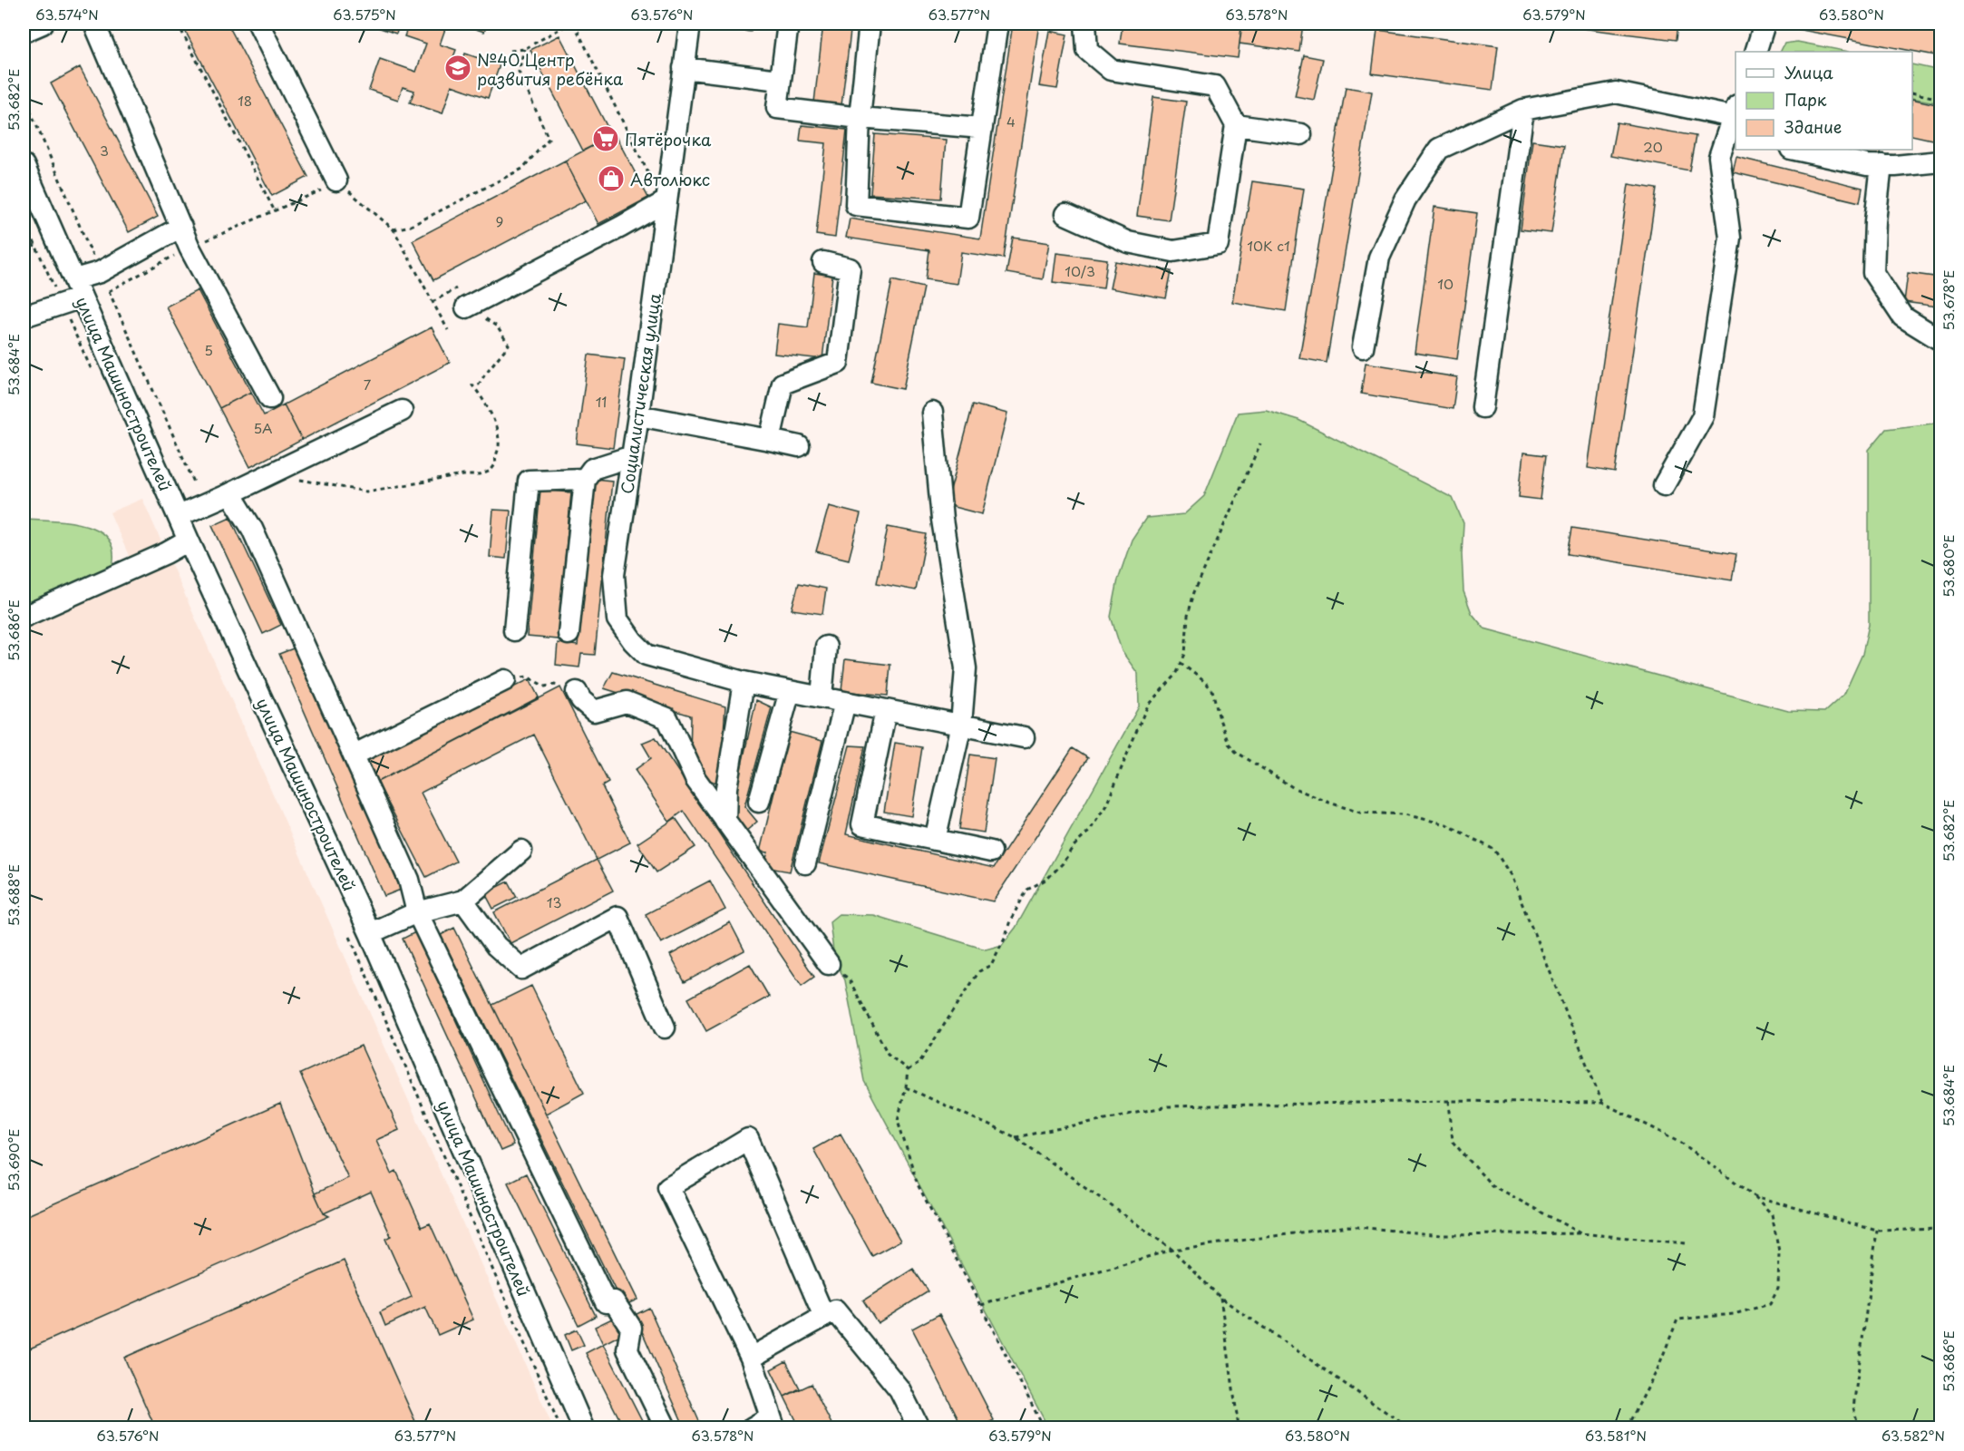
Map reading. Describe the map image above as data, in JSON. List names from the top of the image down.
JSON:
{
  "streets": {
    "street": ["улица Машиностроителей", "Социалистическая улица"]
  },
  "places": {
    "school or university": ["№40 Центр развития ребёнка"],
    "supermarket": ["Пятёрочка"],
    "shop": ["Автолюкс"]
  },
  "house_numbers": [
    "18",
    "4",
    "20",
    "3",
    "9",
    "10К с1",
    "10/3",
    "10",
    "5",
    "7",
    "11",
    "5А",
    "13"
  ],
  "legend": ["Улица", "Парк", "Здание"],
  "coordinates": [
    "63.574°N",
    "63.575°N",
    "63.576°N",
    "63.577°N",
    "63.578°N",
    "63.579°N",
    "63.580°N",
    "53.682°E",
    "53.678°E",
    "53.684°E",
    "53.680°E",
    "53.686°E",
    "53.688°E",
    "53.690°E",
    "63.581°N",
    "63.582°N"
  ]
}
